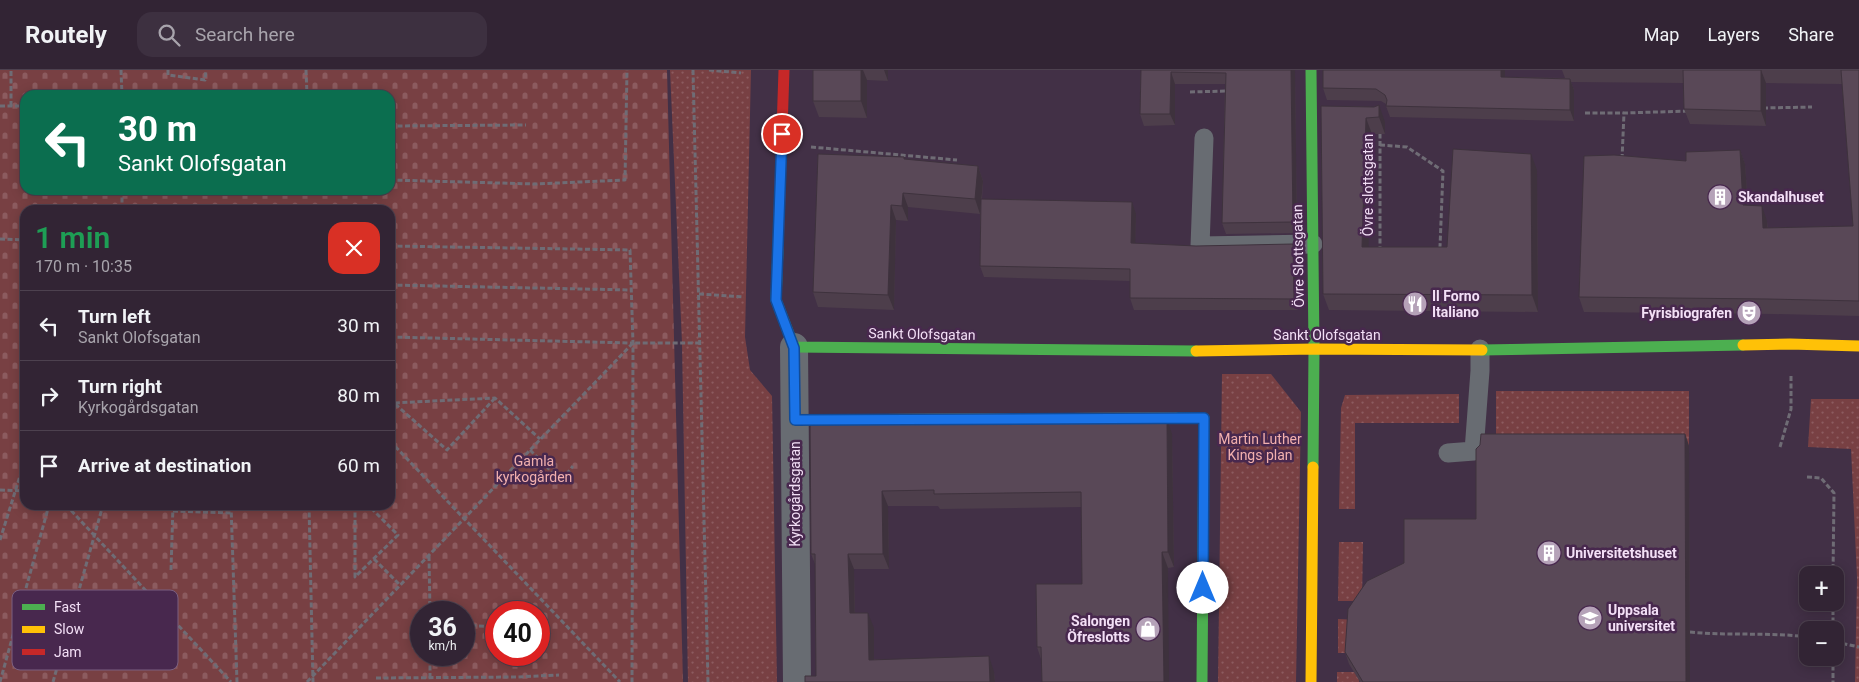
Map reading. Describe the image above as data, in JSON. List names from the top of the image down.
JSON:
{
  "streets": {
    "street": ["Övre Slottsgatan", "Sankt Olofsgatan", "Kyrkogårdsgatan"],
    "path": ["Övre slottsgatan"]
  },
  "crossings": [
    ["Övre slottsgatan", "Övre Slottsgatan"],
    ["Övre Slottsgatan", "Sankt Olofsgatan"],
    ["Sankt Olofsgatan", "Kyrkogårdsgatan"]
  ],
  "parks": ["Martin Luther Kings plan", "Gamla kyrkogården"],
  "places": {
    "building": ["Skandalhuset", "Universitetshuset"],
    "restaurant": ["Il Forno Italiano"],
    "theatre": ["Fyrisbiografen"],
    "school or university": ["Uppsala universitet"],
    "shop": ["Salongen Öfreslotts"]
  },
  "legend": ["Fast", "Slow", "Jam"],
  "page": {
    "header": "Routely",
    "search": "Search here",
    "nav": ["Map", "Layers", "Share"],
    "turn": ["30 m", "Sankt Olofsgatan"],
    "heading": ["1 min", "170 m · 10:35"],
    "list": [
      {
        "name": "Turn left",
        "note": "Sankt Olofsgatan",
        "value": "30 m"
      },
      {
        "name": "Turn right",
        "note": "Kyrkogårdsgatan",
        "value": "80 m"
      },
      {
        "name": "Arrive at destination",
        "value": "60 m"
      }
    ],
    "map_buttons": ["+", "−"],
    "speed": "36 km/h",
    "limit": "40"
  }
}
